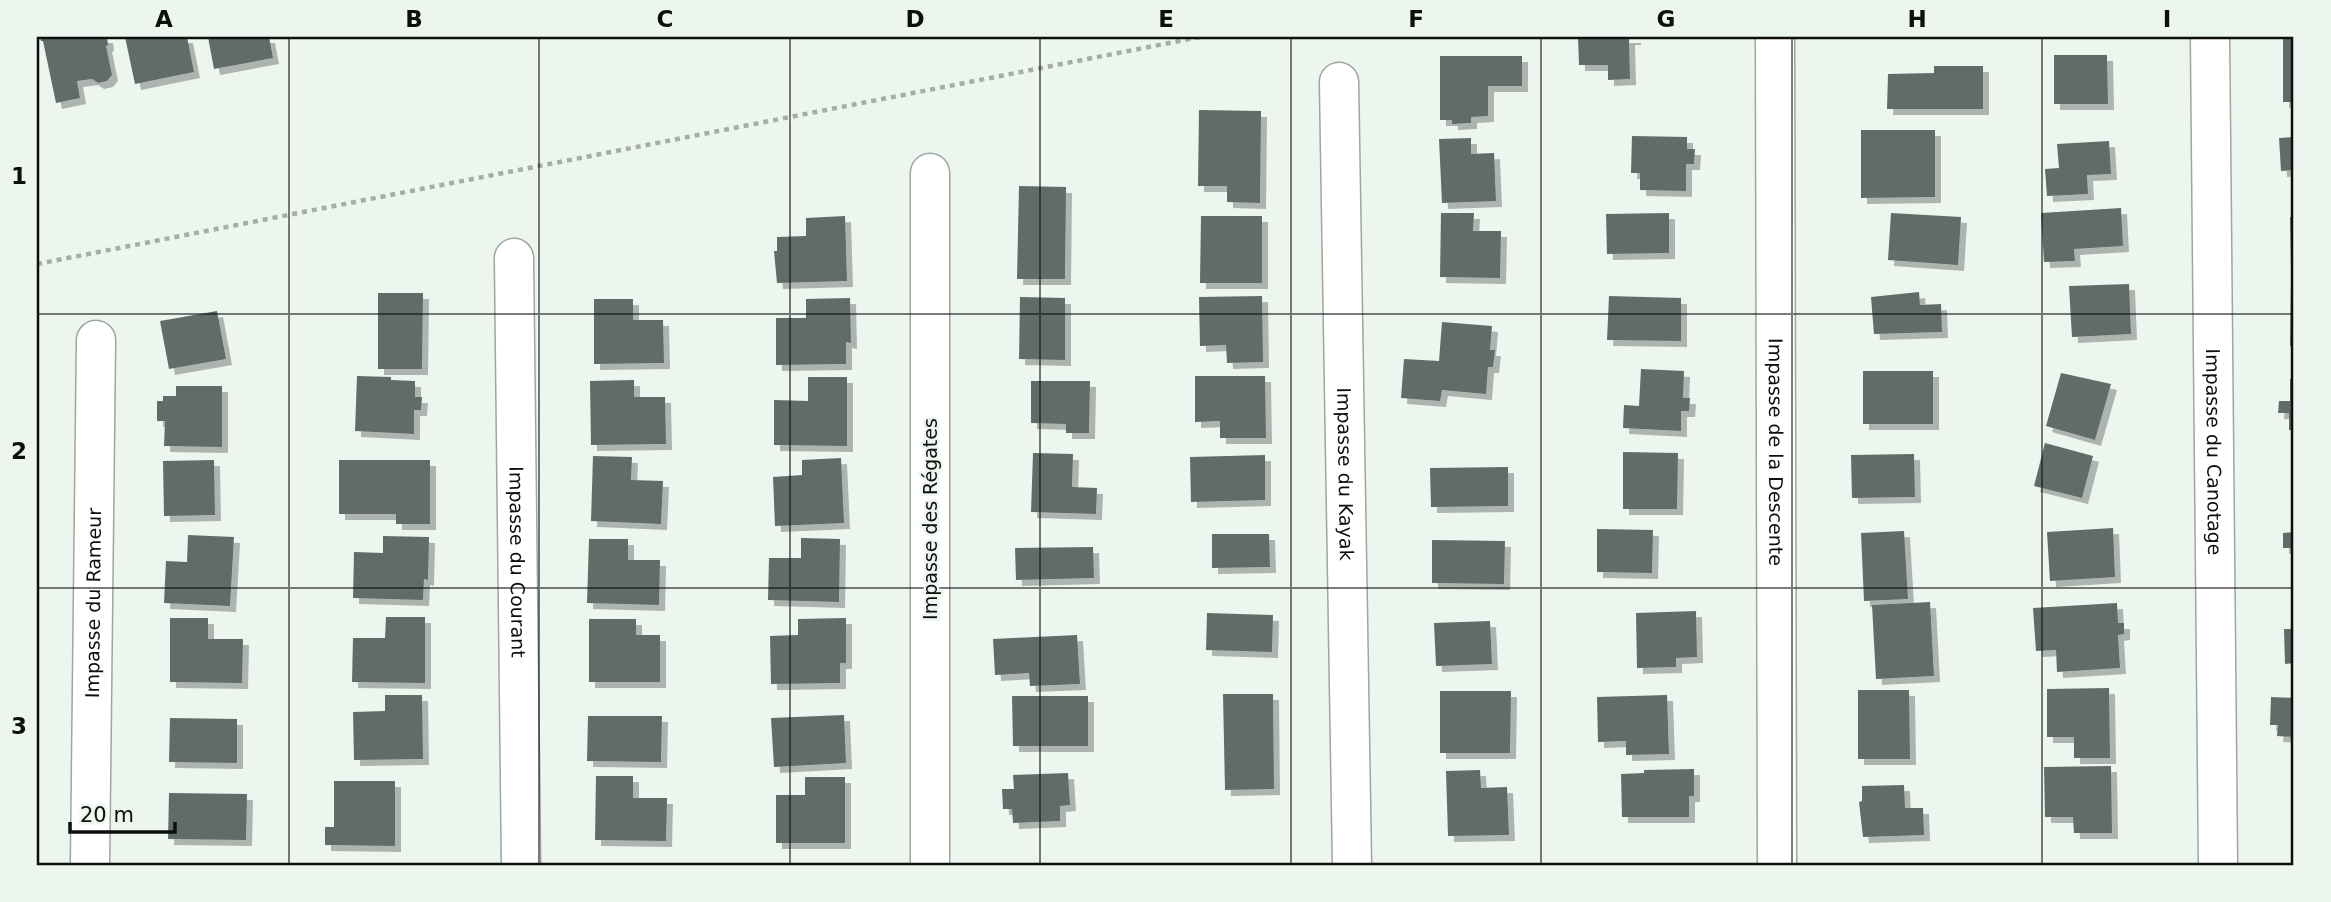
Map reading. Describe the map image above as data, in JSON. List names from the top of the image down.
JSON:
{
  "streets": {
    "street": [
      "Impasse de la Descente",
      "Impasse du Canotage",
      "Impasse du Kayak",
      "Impasse des Régates",
      "Impasse du Courant",
      "Impasse du Rameur"
    ]
  },
  "scale_bar": "20 m",
  "grid": {
    "columns": [
      "A",
      "B",
      "C",
      "D",
      "E",
      "F",
      "G",
      "H",
      "I"
    ],
    "rows": ["1", "2", "3"]
  }
}
